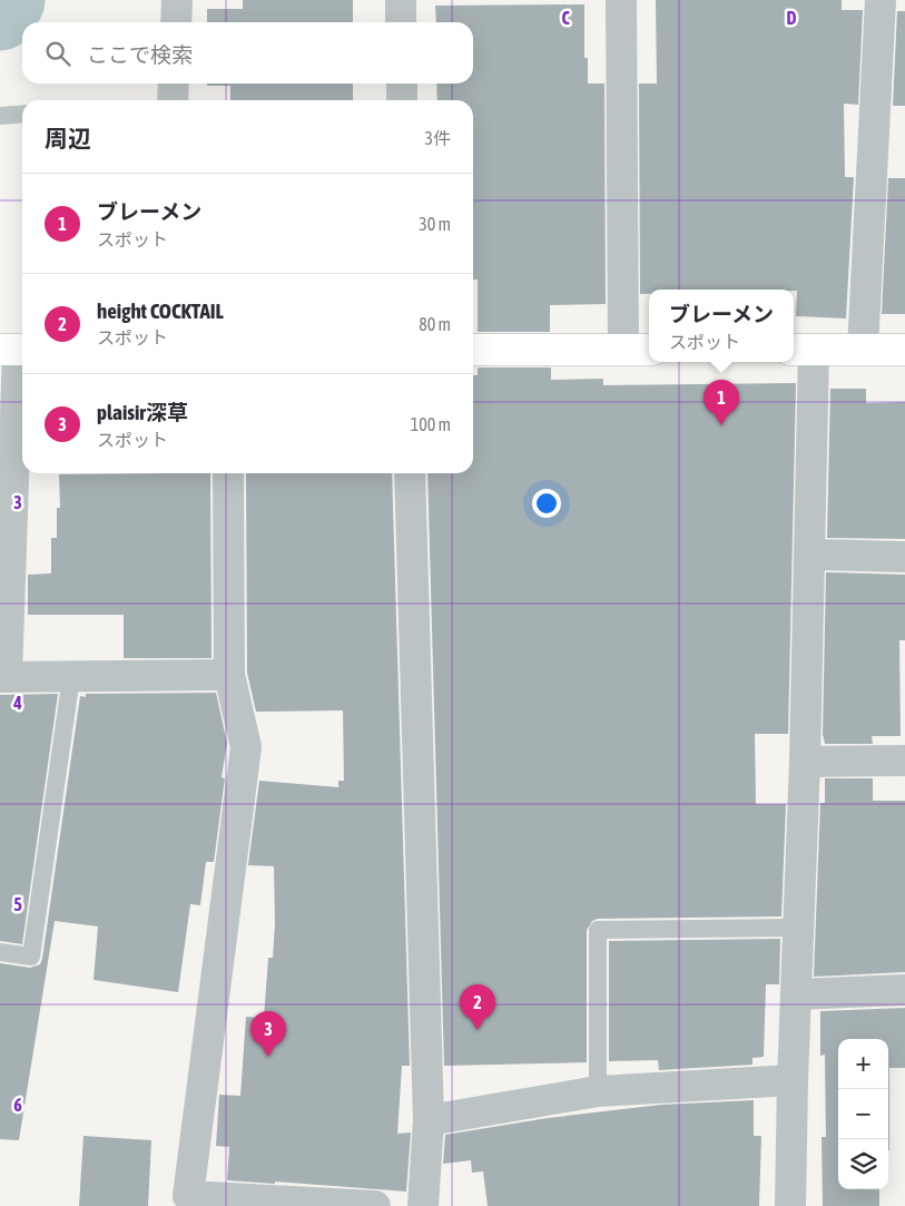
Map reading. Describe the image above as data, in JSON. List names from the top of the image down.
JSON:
{
  "page": {
    "search": "ここで検索",
    "heading": ["周辺", "3件"],
    "list": [
      {
        "mark": "1",
        "name": "ブレーメン",
        "note": "スポット",
        "value": "30 m"
      },
      {
        "mark": "2",
        "name": "height COCKTAIL",
        "note": "スポット",
        "value": "80 m"
      },
      {
        "mark": "3",
        "name": "plaisir深草",
        "note": "スポット",
        "value": "100 m"
      }
    ],
    "popup": ["ブレーメン", "スポット"],
    "pins": ["1", "2", "3"],
    "map_buttons": ["+", "−"]
  },
  "grid": {
    "columns": ["C", "D"],
    "rows": [
      "3",
      "4",
      "5",
      "6"
    ]
  }
}
